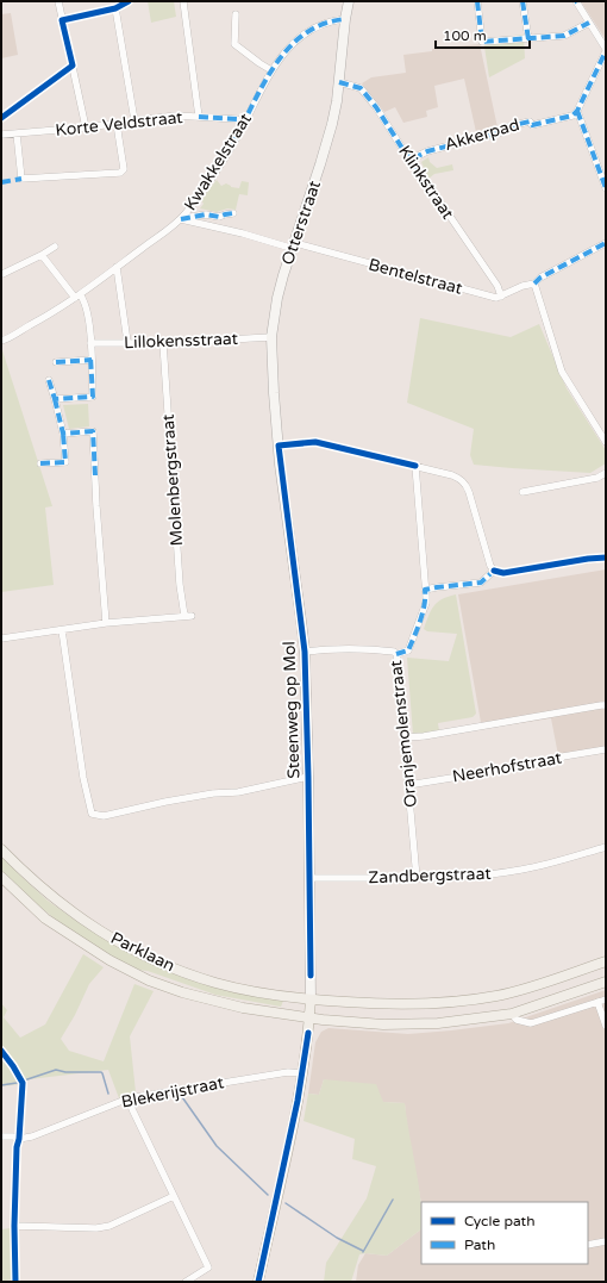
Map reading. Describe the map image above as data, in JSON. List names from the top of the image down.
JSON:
{
  "streets": {
    "main road": ["Steenweg op Mol", "Parklaan"],
    "street": [
      "Korte Veldstraat",
      "Akkerpad",
      "Kwakkelstraat",
      "Klinkstraat",
      "Otterstraat",
      "Bentelstraat",
      "Lillokensstraat",
      "Molenbergstraat",
      "Oranjemolenstraat",
      "Neerhofstraat",
      "Zandbergstraat",
      "Blekerijstraat"
    ]
  },
  "crossings": [
    ["Akkerpad", "Klinkstraat"],
    ["Kwakkelstraat", "Otterstraat"],
    ["Kwakkelstraat", "Bentelstraat"],
    ["Klinkstraat", "Otterstraat"],
    ["Klinkstraat", "Bentelstraat"],
    ["Otterstraat", "Bentelstraat"],
    ["Otterstraat", "Lillokensstraat"],
    ["Otterstraat", "Steenweg op Mol"],
    ["Lillokensstraat", "Molenbergstraat"],
    ["Steenweg op Mol", "Oranjemolenstraat"],
    ["Steenweg op Mol", "Zandbergstraat"],
    ["Steenweg op Mol", "Parklaan"],
    ["Steenweg op Mol", "Blekerijstraat"],
    ["Oranjemolenstraat", "Neerhofstraat"],
    ["Oranjemolenstraat", "Zandbergstraat"]
  ],
  "legend": ["Cycle path", "Path"],
  "scale_bar": "100 m"
}
